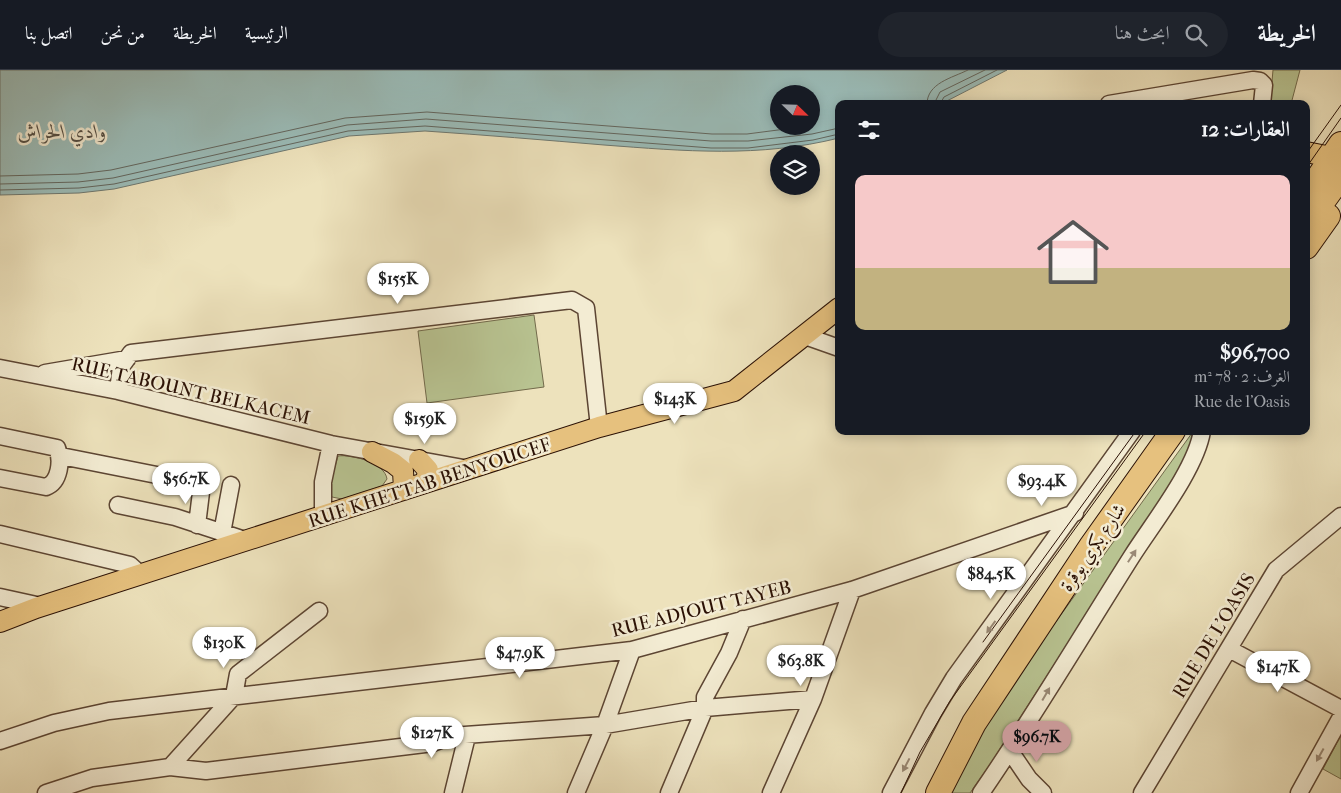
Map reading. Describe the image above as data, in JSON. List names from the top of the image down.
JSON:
{
  "streets": {
    "highway": ["شارع بكري بوقرة"],
    "main road": ["RUE KHETTAB BENYOUCEF"],
    "street": ["RUE TABOUNT BELKACEM", "RUE ADJOUT TAYEB", "RUE DE L'OASIS"]
  },
  "crossings": [
    ["RUE TABOUNT BELKACEM", "RUE KHETTAB BENYOUCEF"]
  ],
  "water": ["وادي الحراش"],
  "north": "bottom right",
  "page": {
    "header": "الخريطة",
    "search": "ابحث هنا",
    "nav": [
      "الرئيسية",
      "الخريطة",
      "من نحن",
      "اتصل بنا"
    ],
    "heading": "العقارات: 12",
    "list": [
      {
        "name": "$96,700",
        "note": "الغرف: 2 · 78 m² · Rue de l'Oasis"
      }
    ],
    "price": [
      "$155K",
      "$143K",
      "$159K",
      "$56.7K",
      "$93.4K",
      "$84.5K",
      "$130K",
      "$47.9K",
      "$63.8K",
      "$147K",
      "$127K",
      "$96.7K"
    ]
  }
}
